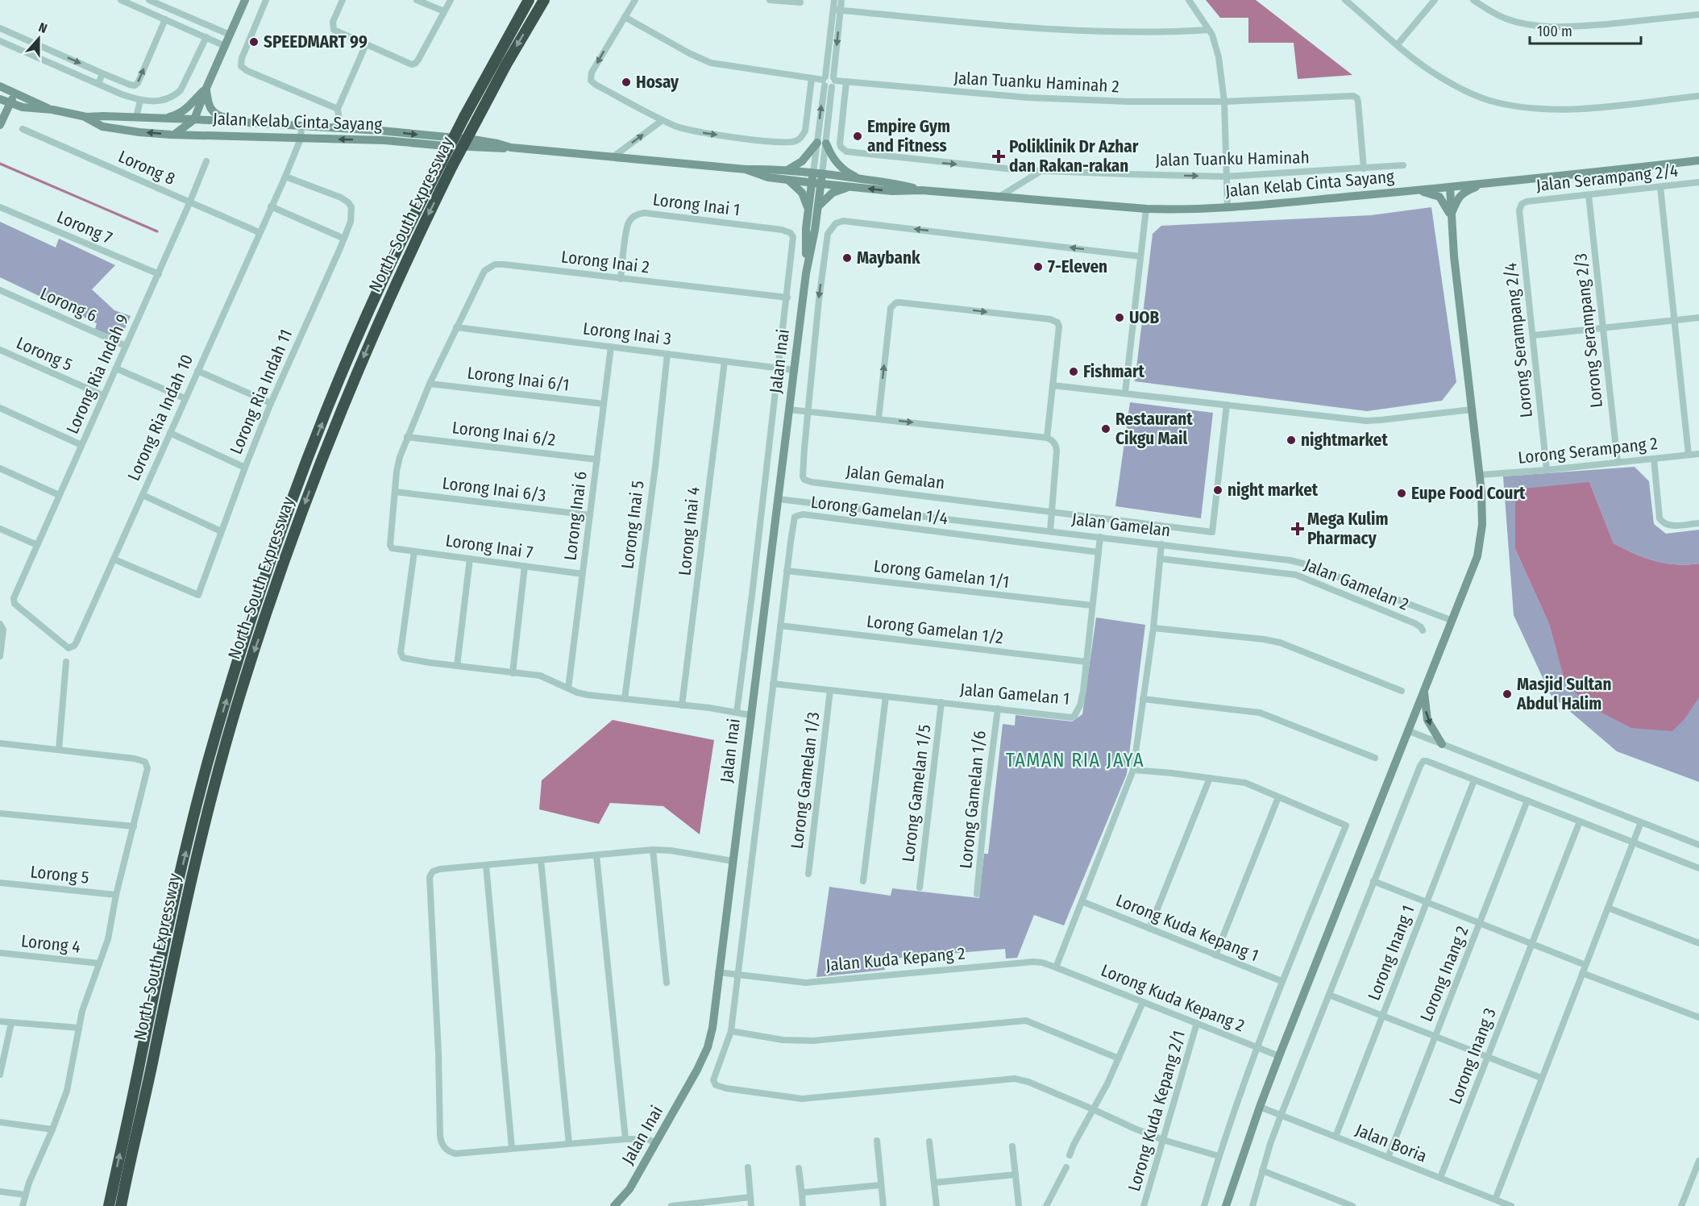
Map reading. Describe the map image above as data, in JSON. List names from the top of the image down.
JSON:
{
  "streets": {
    "highway": ["North–South Expressway"],
    "main road": ["Jalan Kelab Cinta Sayang", "Jalan Inai"],
    "street": [
      "Jalan Tuanku Haminah 2",
      "Jalan Tuanku Haminah",
      "Lorong 8",
      "Jalan Serampang 2/4",
      "Lorong Inai 1",
      "Lorong 7",
      "Lorong Inai 2",
      "Lorong 6",
      "Lorong Serampang 2/3",
      "Lorong Inai 3",
      "Lorong Serampang 2/4",
      "Lorong 5",
      "Lorong Ria Indah 9",
      "Lorong Inai 6/1",
      "Lorong Ria Indah 11",
      "Lorong Ria Indah 10",
      "Lorong Inai 6/2",
      "Lorong Serampang 2",
      "Jalan Gemalan",
      "Lorong Inai 6/3",
      "Lorong Gamelan 1/4",
      "Lorong Inai 6",
      "Lorong Inai 5",
      "Jalan Gamelan",
      "Lorong Inai 4",
      "Lorong Inai 7",
      "Lorong Gamelan 1/1",
      "Jalan Gamelan 2",
      "Lorong Gamelan 1/2",
      "Jalan Gamelan 1",
      "Lorong Gamelan 1/3",
      "Lorong Gamelan 1/5",
      "Lorong Gamelan 1/6",
      "Lorong Kuda Kepang 1",
      "Lorong 4",
      "Lorong Inang 1",
      "Jalan Kuda Kepang 2",
      "Lorong Inang 2",
      "Lorong Kuda Kepang 2",
      "Lorong Inang 3",
      "Lorong Kuda Kepang 2/1",
      "Jalan Boria"
    ]
  },
  "crossings": [
    ["Jalan Tuanku Haminah 2", "Jalan Tuanku Haminah"],
    ["Jalan Kelab Cinta Sayang", "Jalan Inai"],
    ["Jalan Kelab Cinta Sayang", "Lorong Ria Indah 10"],
    ["Lorong 8", "Lorong Ria Indah 9"],
    ["Lorong 8", "Lorong Ria Indah 10"],
    ["Jalan Serampang 2/4", "Lorong Serampang 2/3"],
    ["Jalan Serampang 2/4", "Lorong Serampang 2/4"],
    ["Lorong Inai 1", "Lorong Inai 2"],
    ["Lorong 7", "Lorong Ria Indah 9"],
    ["Lorong Inai 2", "Lorong Inai 3"],
    ["Lorong Inai 2", "Lorong Inai 6/1"],
    ["Lorong Inai 2", "Lorong Inai 6/2"],
    ["Lorong Inai 2", "Lorong Inai 6/3"],
    ["Lorong Inai 2", "Lorong Inai 7"],
    ["Lorong 6", "Lorong Ria Indah 9"],
    ["Lorong Serampang 2/3", "Lorong Serampang 2"],
    ["Lorong Inai 3", "Jalan Inai"],
    ["Lorong Inai 3", "Lorong Inai 6"],
    ["Lorong Inai 3", "Lorong Inai 5"],
    ["Lorong Inai 3", "Lorong Inai 4"],
    ["Lorong Serampang 2/4", "Lorong Serampang 2"],
    ["Lorong 5", "Lorong Ria Indah 9"],
    ["Jalan Inai", "Jalan Gamelan"],
    ["Jalan Inai", "Jalan Kuda Kepang 2"],
    ["Lorong Ria Indah 9", "Lorong Ria Indah 10"],
    ["Lorong Inai 6/1", "Lorong Inai 6"],
    ["Lorong Ria Indah 11", "Lorong Ria Indah 10"],
    ["Lorong Inai 6/2", "Lorong Inai 6"],
    ["Lorong Inai 6/3", "Lorong Inai 6"],
    ["Lorong Gamelan 1/4", "Lorong Gamelan 1/1"],
    ["Lorong Gamelan 1/4", "Lorong Gamelan 1/2"],
    ["Lorong Gamelan 1/4", "Jalan Gamelan 1"],
    ["Lorong Gamelan 1/4", "Jalan Kuda Kepang 2"],
    ["Lorong Inai 6", "Lorong Inai 7"],
    ["Jalan Gamelan", "Jalan Gamelan 1"],
    ["Lorong Gamelan 1/1", "Jalan Gamelan 1"],
    ["Lorong Gamelan 1/2", "Jalan Gamelan 1"],
    ["Jalan Gamelan 1", "Lorong Gamelan 1/3"],
    ["Jalan Gamelan 1", "Lorong Gamelan 1/5"],
    ["Jalan Gamelan 1", "Lorong Gamelan 1/6"],
    ["Lorong Inang 1", "Jalan Boria"],
    ["Jalan Kuda Kepang 2", "Lorong Kuda Kepang 2"],
    ["Lorong Inang 2", "Jalan Boria"],
    ["Lorong Kuda Kepang 2", "Lorong Kuda Kepang 2/1"],
    ["Lorong Inang 3", "Jalan Boria"]
  ],
  "one_way": ["Jalan Tuanku Haminah"],
  "districts": ["TAMAN RIA JAYA"],
  "places": {
    "other": [
      "SPEEDMART 99",
      "Hosay",
      "Empire Gym and Fitness",
      "Maybank",
      "7-Eleven",
      "UOB",
      "Fishmart",
      "Restaurant Cikgu Mail",
      "nightmarket",
      "night market",
      "Eupe Food Court",
      "Masjid Sultan Abdul Halim"
    ],
    "health": ["Poliklinik Dr Azhar dan Rakan-rakan", "Mega Kulim Pharmacy"]
  },
  "scale_bar": "100 m",
  "north": "top"
}
